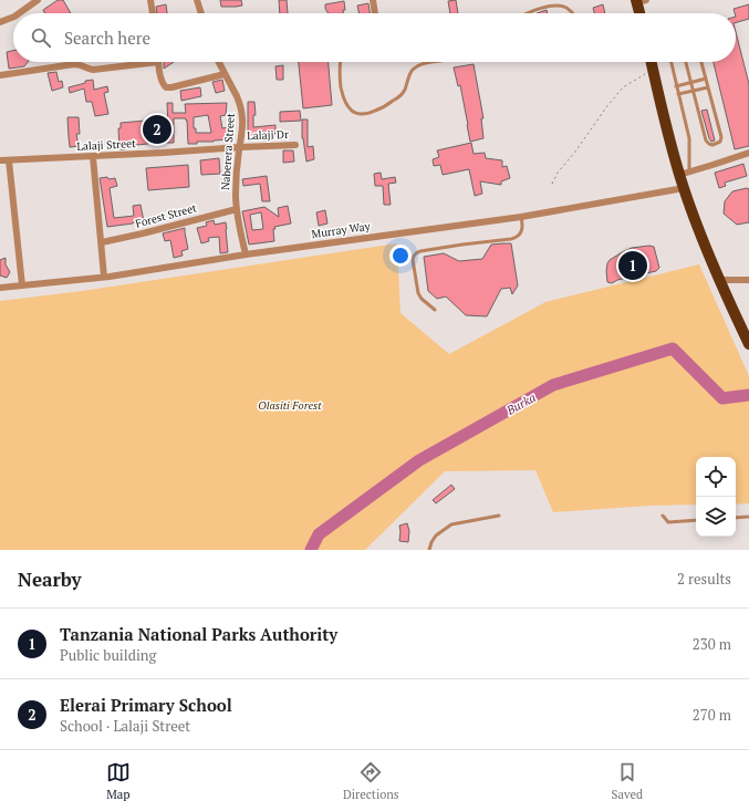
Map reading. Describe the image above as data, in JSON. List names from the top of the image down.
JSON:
{
  "streets": {
    "street": [
      "Lalaji Dr",
      "Lalaji Street",
      "Naberera Street",
      "Forest Street",
      "Murray Way"
    ]
  },
  "crossings": [
    ["Lalaji Dr", "Lalaji Street"],
    ["Lalaji Dr", "Naberera Street"],
    ["Lalaji Street", "Naberera Street"],
    ["Naberera Street", "Forest Street"],
    ["Naberera Street", "Murray Way"]
  ],
  "water": ["Burka"],
  "parks": ["Olasiti Forest"],
  "page": {
    "search": "Search here",
    "pins": ["2", "1"],
    "heading": ["Nearby", "2 results"],
    "list": [
      {
        "mark": "1",
        "name": "Tanzania National Parks Authority",
        "note": "Public building",
        "value": "230 m"
      },
      {
        "mark": "2",
        "name": "Elerai Primary School",
        "note": "School · Lalaji Street",
        "value": "270 m"
      }
    ],
    "nav": ["Map", "Directions", "Saved"]
  }
}
